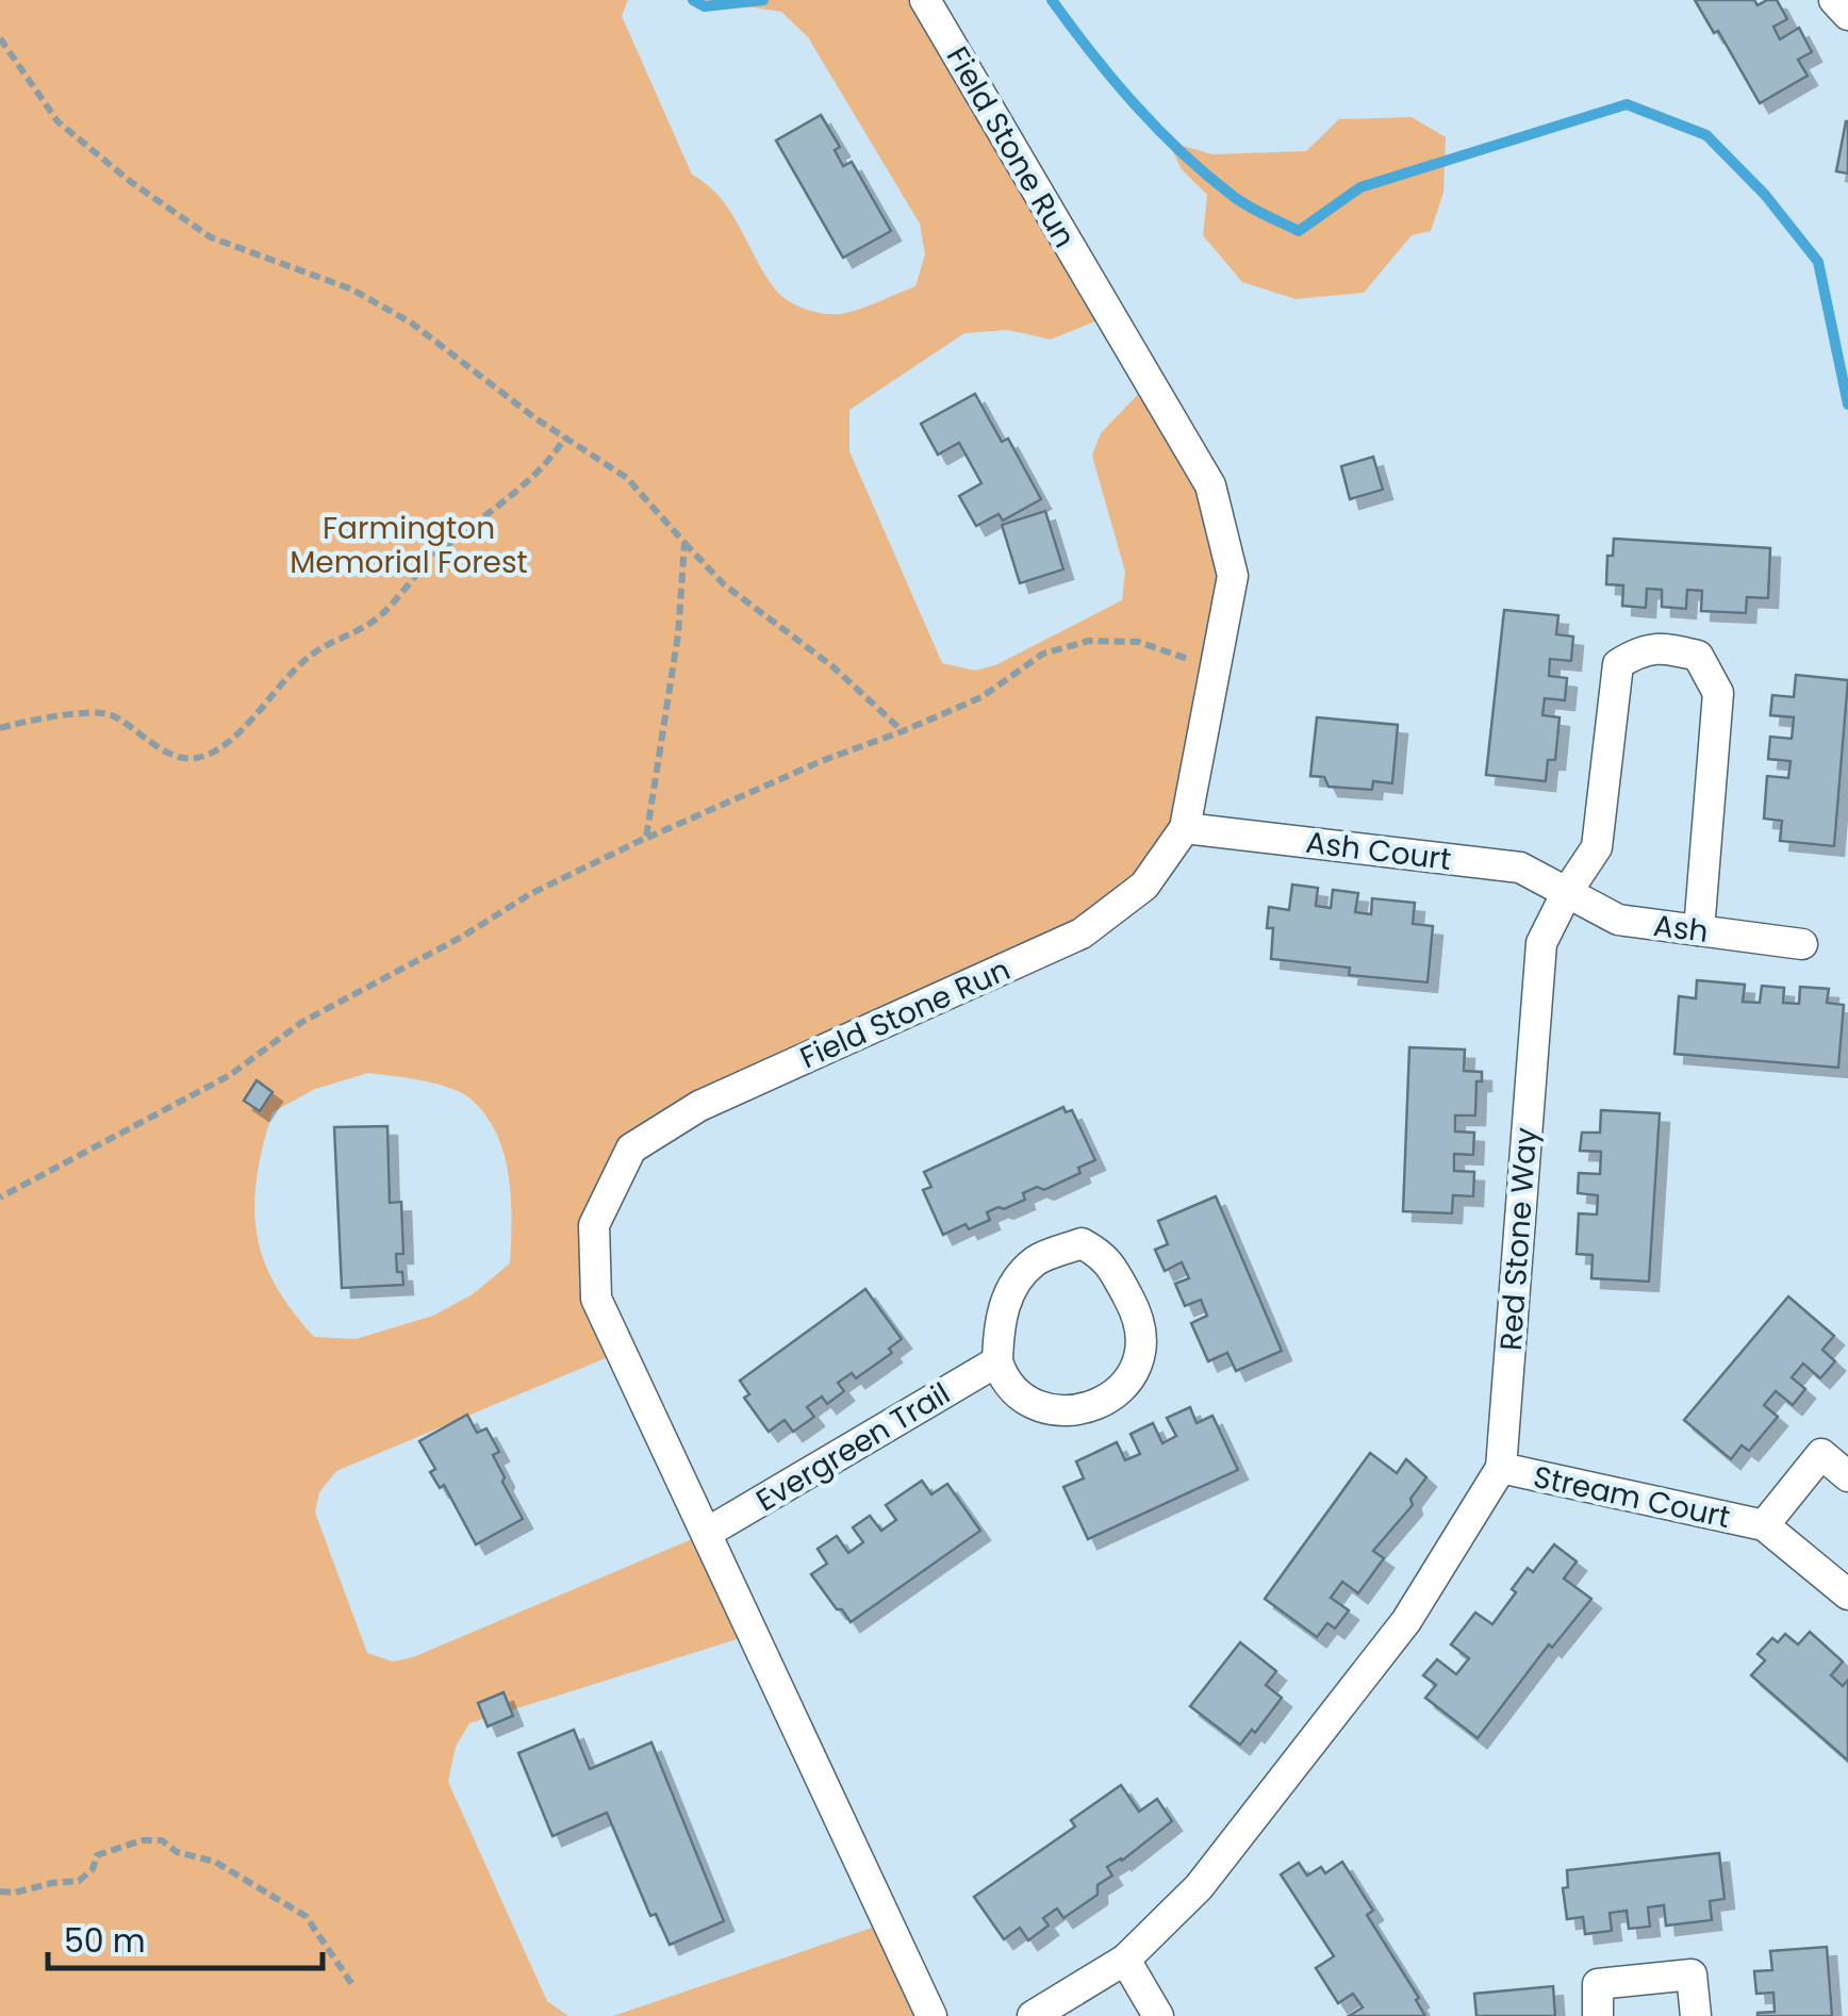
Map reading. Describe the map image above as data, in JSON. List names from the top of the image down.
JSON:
{
  "streets": {
    "street": [
      "Field Stone Run",
      "Ash Court",
      "Ash",
      "Red Stone Way",
      "Evergreen Trail",
      "Stream Court"
    ]
  },
  "crossings": [
    ["Field Stone Run", "Ash Court"],
    ["Field Stone Run", "Evergreen Trail"],
    ["Ash Court", "Ash"],
    ["Ash Court", "Red Stone Way"],
    ["Ash", "Red Stone Way"],
    ["Red Stone Way", "Stream Court"]
  ],
  "parks": ["Farmington Memorial Forest"],
  "scale_bar": "50 m"
}
